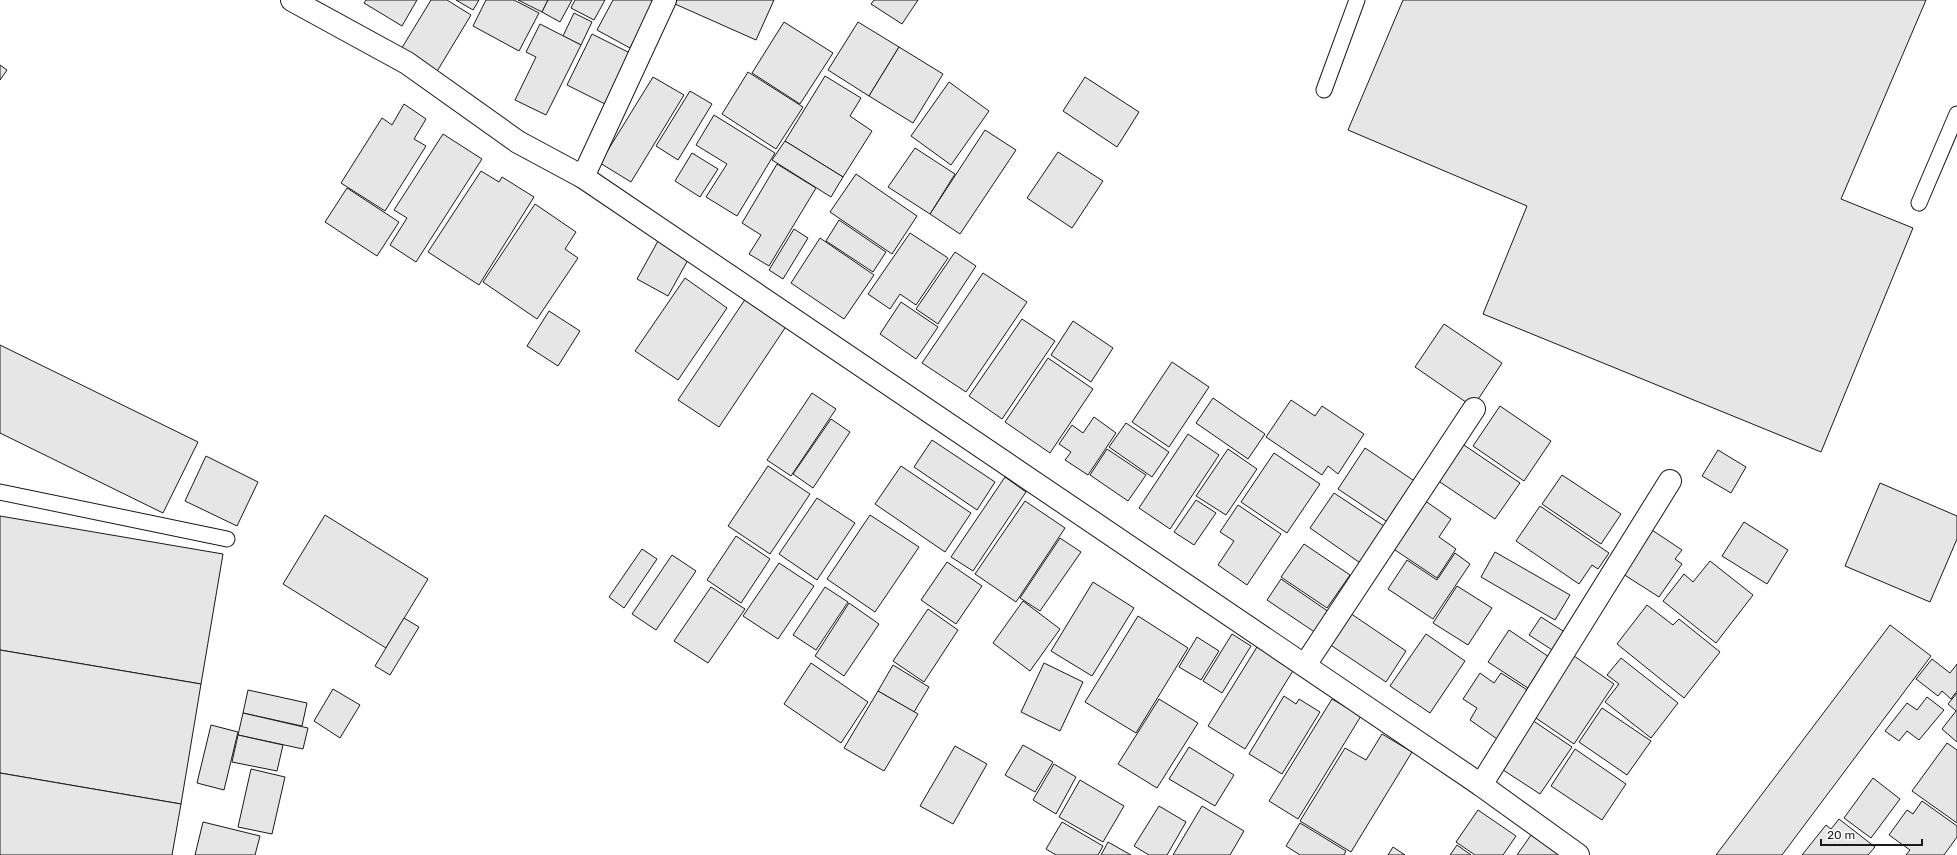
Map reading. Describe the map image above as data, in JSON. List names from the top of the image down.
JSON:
{
  "scale_bar": "20 m"
}
